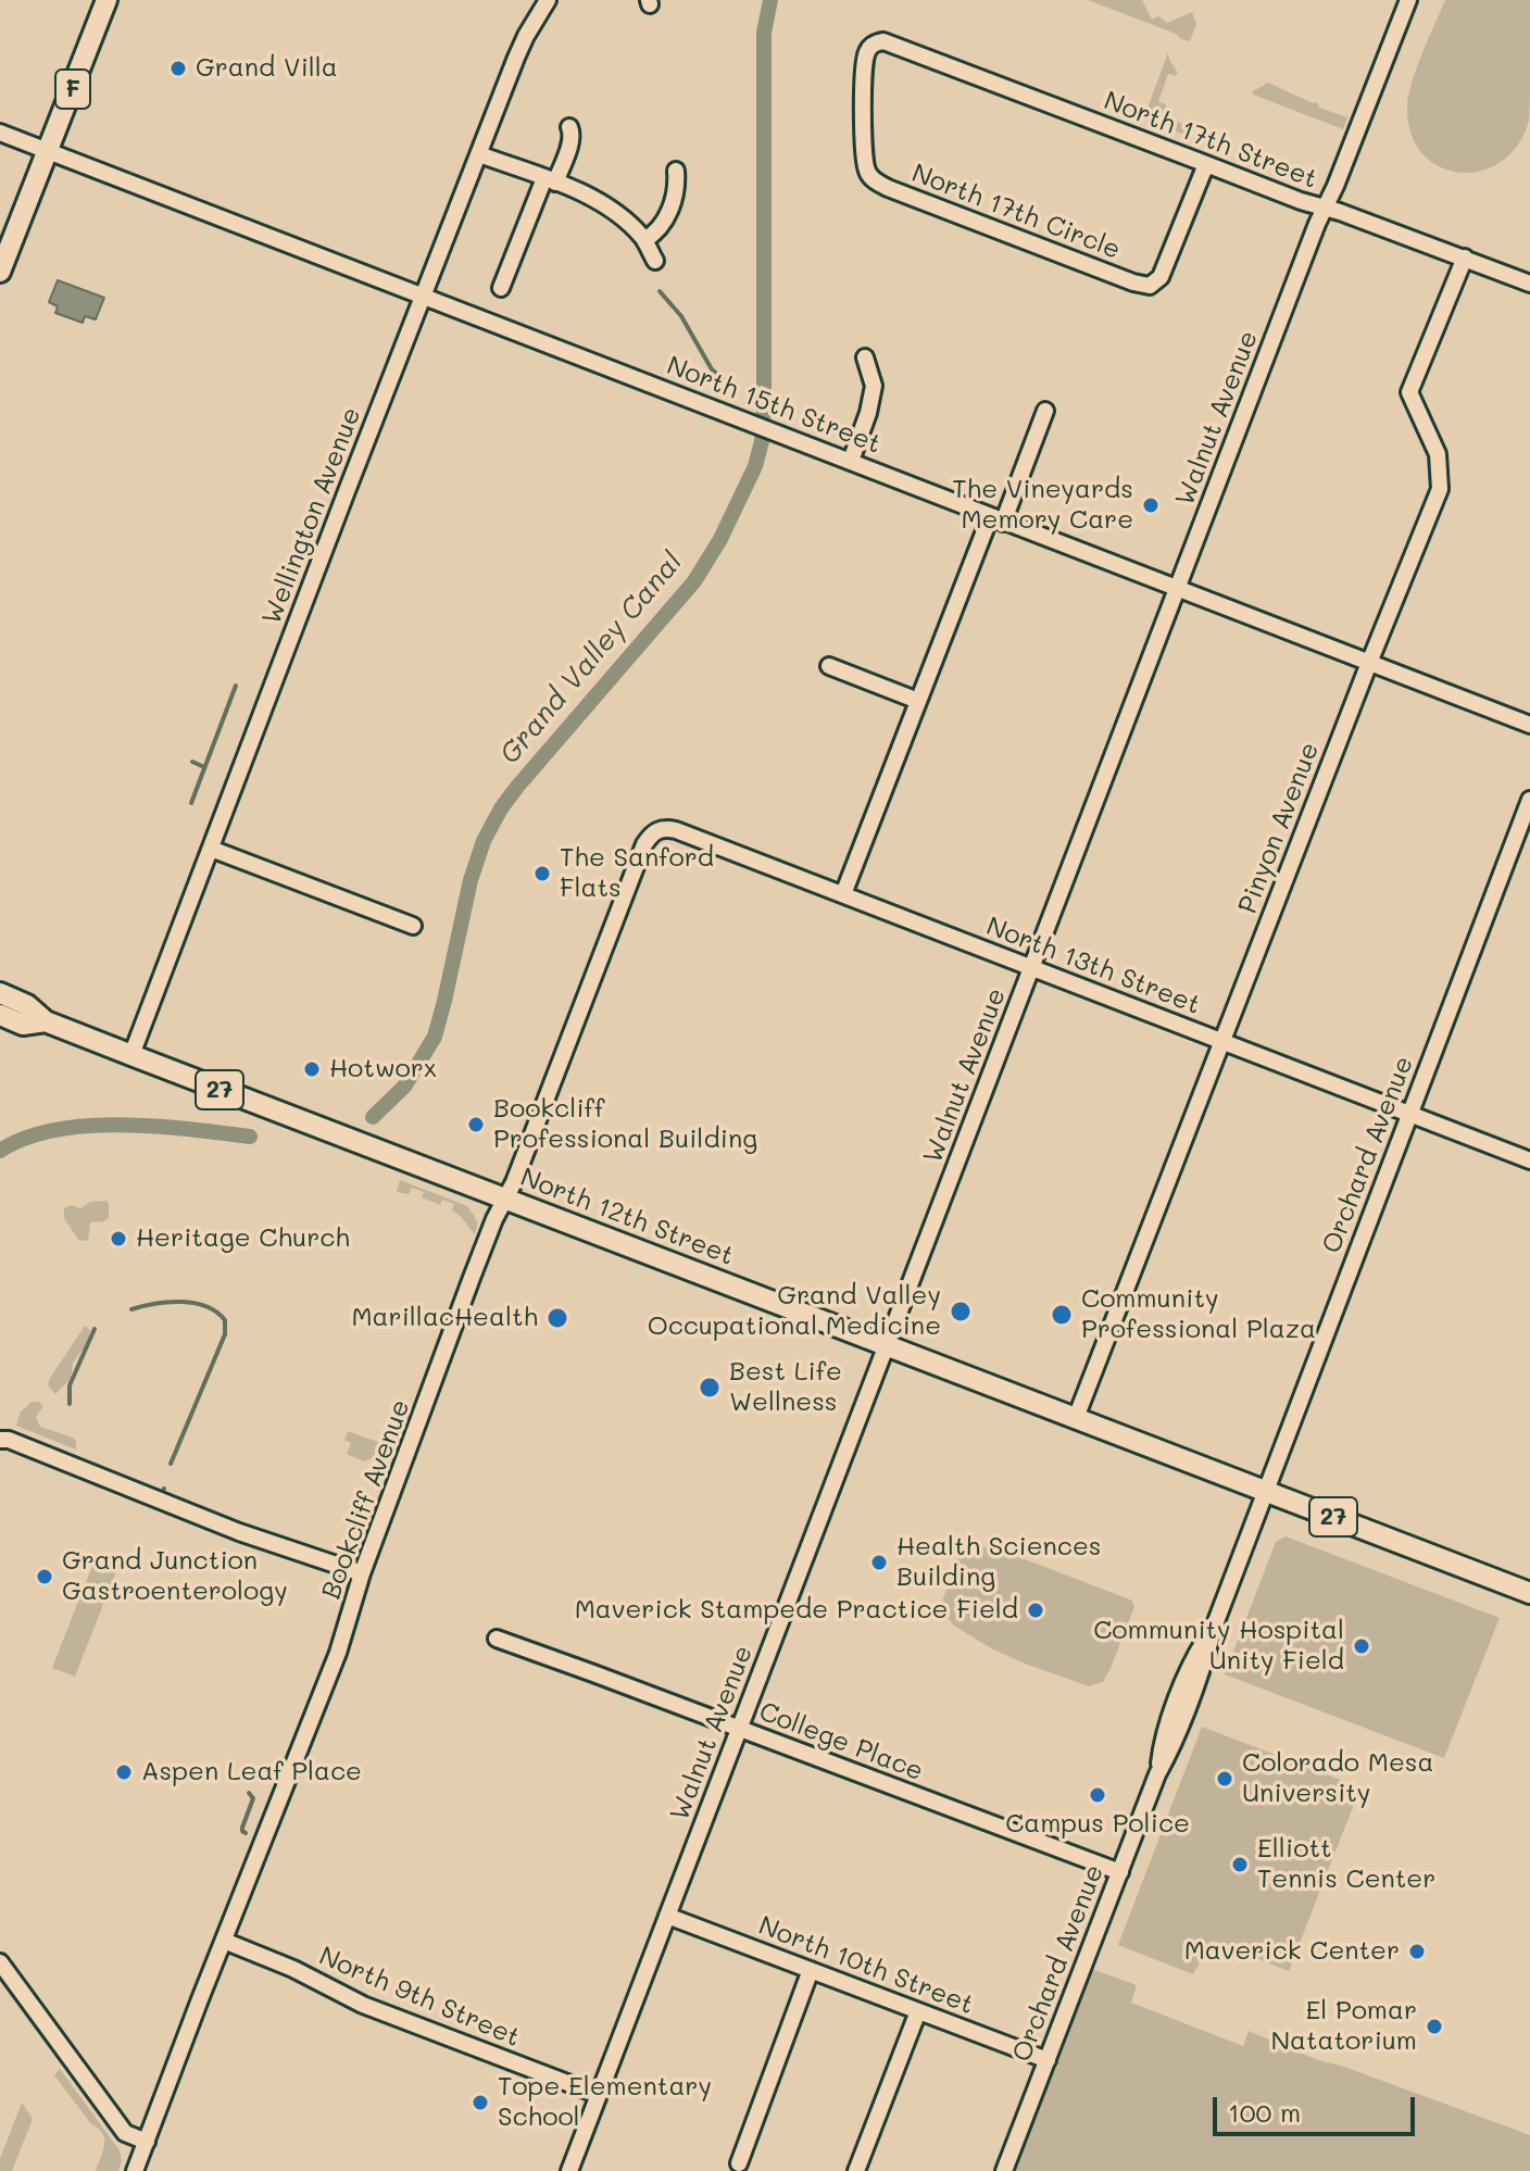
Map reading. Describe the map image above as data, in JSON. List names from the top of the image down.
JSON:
{
  "streets": {
    "main road": ["F", "27", "North 12th Street"],
    "street": [
      "North 17th Street",
      "North 17th Circle",
      "North 15th Street",
      "Walnut Avenue",
      "Wellington Avenue",
      "Pinyon Avenue",
      "North 13th Street",
      "Orchard Avenue",
      "Bookcliff Avenue",
      "College Place",
      "North 10th Street",
      "North 9th Street"
    ]
  },
  "crossings": [
    ["F", "North 15th Street"],
    ["North 17th Street", "North 17th Circle"],
    ["North 17th Street", "Walnut Avenue"],
    ["North 17th Street", "Pinyon Avenue"],
    ["North 15th Street", "Walnut Avenue"],
    ["North 15th Street", "Wellington Avenue"],
    ["North 15th Street", "Pinyon Avenue"],
    ["Walnut Avenue", "North 13th Street"],
    ["Walnut Avenue", "North 12th Street"],
    ["Walnut Avenue", "College Place"],
    ["Walnut Avenue", "North 10th Street"],
    ["Walnut Avenue", "North 9th Street"],
    ["Wellington Avenue", "North 12th Street"],
    ["Pinyon Avenue", "North 13th Street"],
    ["Pinyon Avenue", "North 12th Street"],
    ["North 13th Street", "Orchard Avenue"],
    ["North 13th Street", "Bookcliff Avenue"],
    ["Orchard Avenue", "North 12th Street"],
    ["Orchard Avenue", "College Place"],
    ["Orchard Avenue", "North 10th Street"],
    ["North 12th Street", "Bookcliff Avenue"],
    ["Bookcliff Avenue", "North 9th Street"]
  ],
  "water": ["Grand Valley Canal"],
  "places": [
    "Grand Villa",
    "The Vineyards Memory Care",
    "The Sanford Flats",
    "Hotworx",
    "Bookcliff Professional Building",
    "Heritage Church",
    "Grand Valley Occupational Medicine",
    "Community Professional Plaza",
    "MarillacHealth",
    "Best Life Wellness",
    "Health Sciences Building",
    "Grand Junction Gastroenterology",
    "Maverick Stampede Practice Field",
    "Community Hospital Unity Field",
    "Aspen Leaf Place",
    "Colorado Mesa University",
    "Campus Police",
    "Elliott Tennis Center",
    "Maverick Center",
    "El Pomar Natatorium",
    "Tope Elementary School"
  ],
  "scale_bar": "100 m"
}
